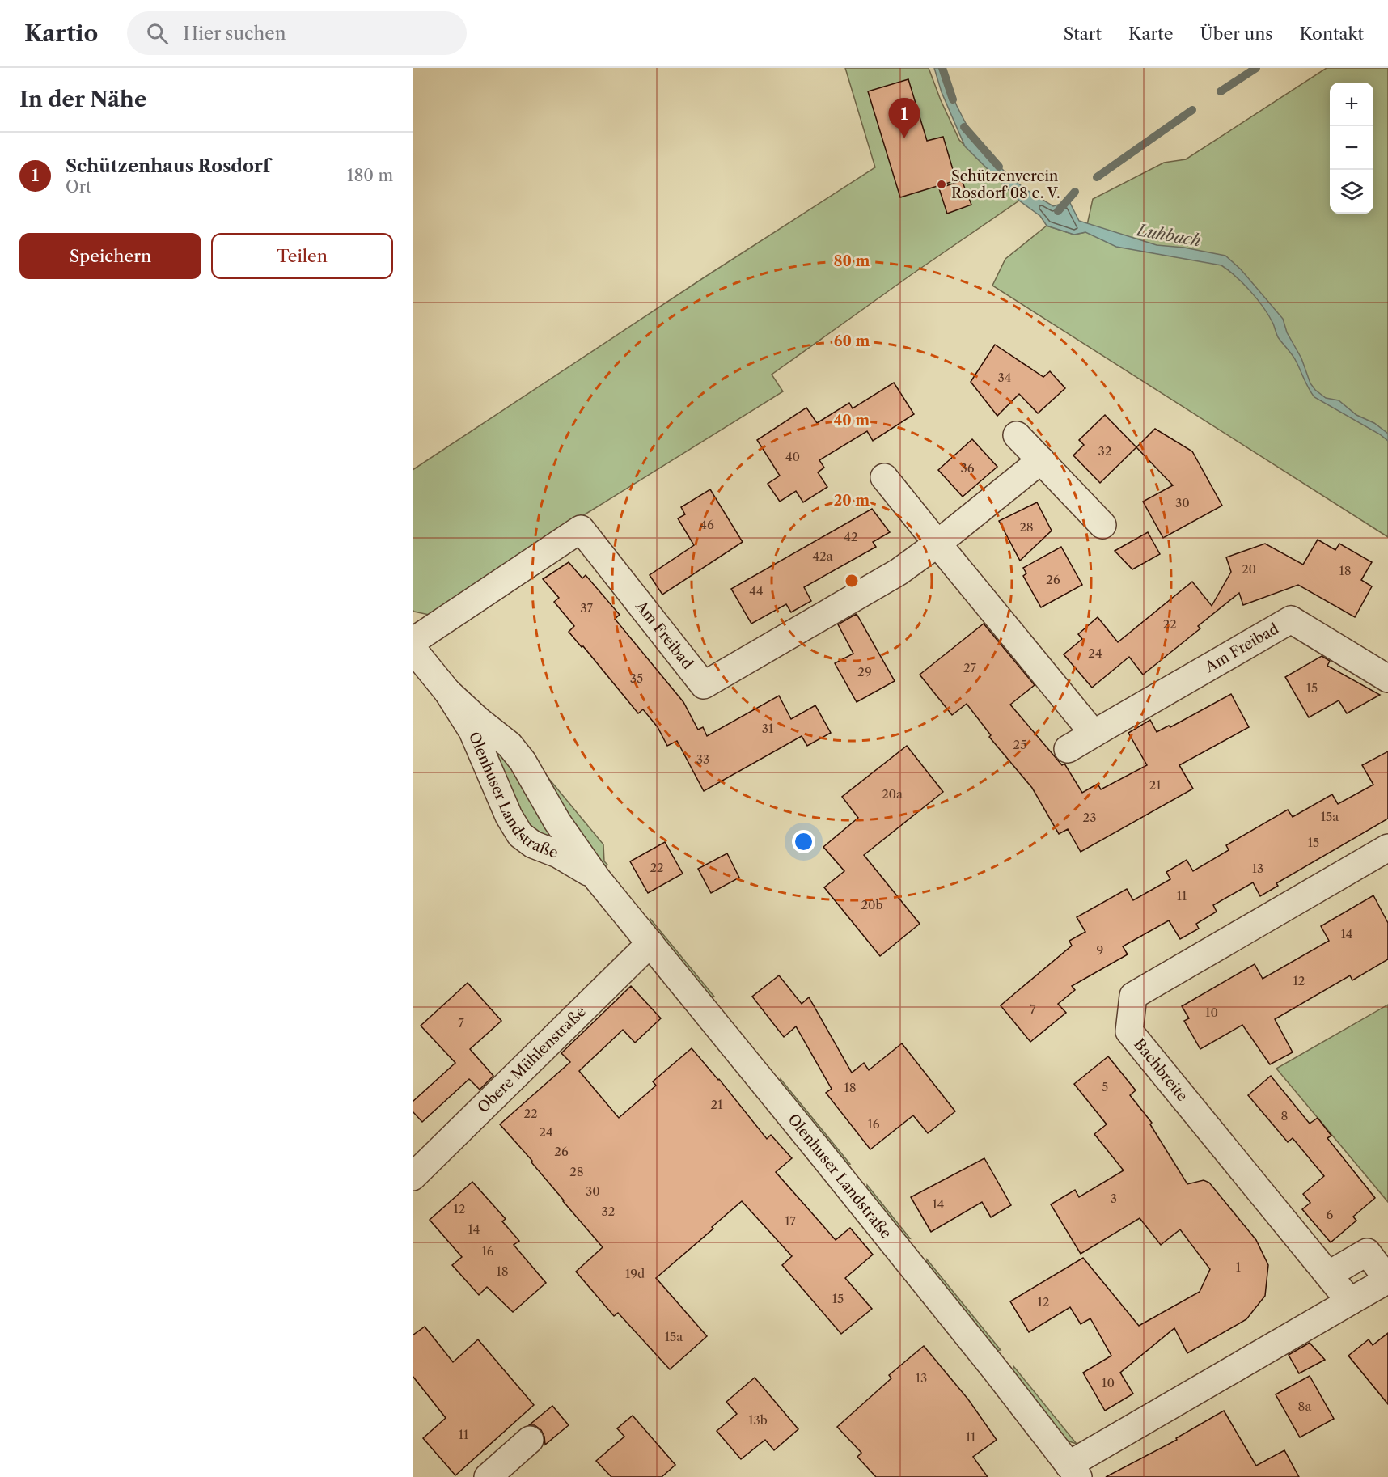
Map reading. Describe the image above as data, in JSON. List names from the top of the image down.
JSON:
{
  "streets": {
    "street": [
      "Am Freibad",
      "Olenhuser Landstraße",
      "Obere Mühlenstraße",
      "Bachbreite"
    ]
  },
  "crossings": [
    ["Olenhuser Landstraße", "Obere Mühlenstraße"]
  ],
  "water": ["Luhbach"],
  "places": ["Schützenverein Rosdorf 08 e. V."],
  "house_numbers": [
    "34",
    "32",
    "40",
    "36",
    "30",
    "46",
    "28",
    "42",
    "42a",
    "20",
    "18",
    "26",
    "44",
    "37",
    "22",
    "24",
    "27",
    "29",
    "35",
    "15",
    "31",
    "25",
    "33",
    "21",
    "20a",
    "15a",
    "23",
    "15",
    "22",
    "13",
    "11",
    "20b",
    "14",
    "9",
    "12",
    "7",
    "10",
    "7",
    "5",
    "18",
    "21",
    "22",
    "8",
    "16",
    "24",
    "26",
    "28",
    "30",
    "3",
    "14",
    "12",
    "32",
    "6",
    "17",
    "14",
    "16",
    "1",
    "18",
    "19d",
    "15",
    "12",
    "15a",
    "13",
    "10",
    "8a",
    "13b",
    "11",
    "11"
  ],
  "page": {
    "header": "Kartio",
    "search": "Hier suchen",
    "nav": [
      "Start",
      "Karte",
      "Über uns",
      "Kontakt"
    ],
    "heading": "In der Nähe",
    "map_buttons": ["+", "−"],
    "pins": "1",
    "list": [
      {
        "mark": "1",
        "name": "Schützenhaus Rosdorf",
        "note": "Ort",
        "value": "180 m"
      }
    ],
    "buttons": ["Speichern", "Teilen"]
  },
  "rings": [
    "80 m",
    "60 m",
    "40 m",
    "20 m"
  ]
}
